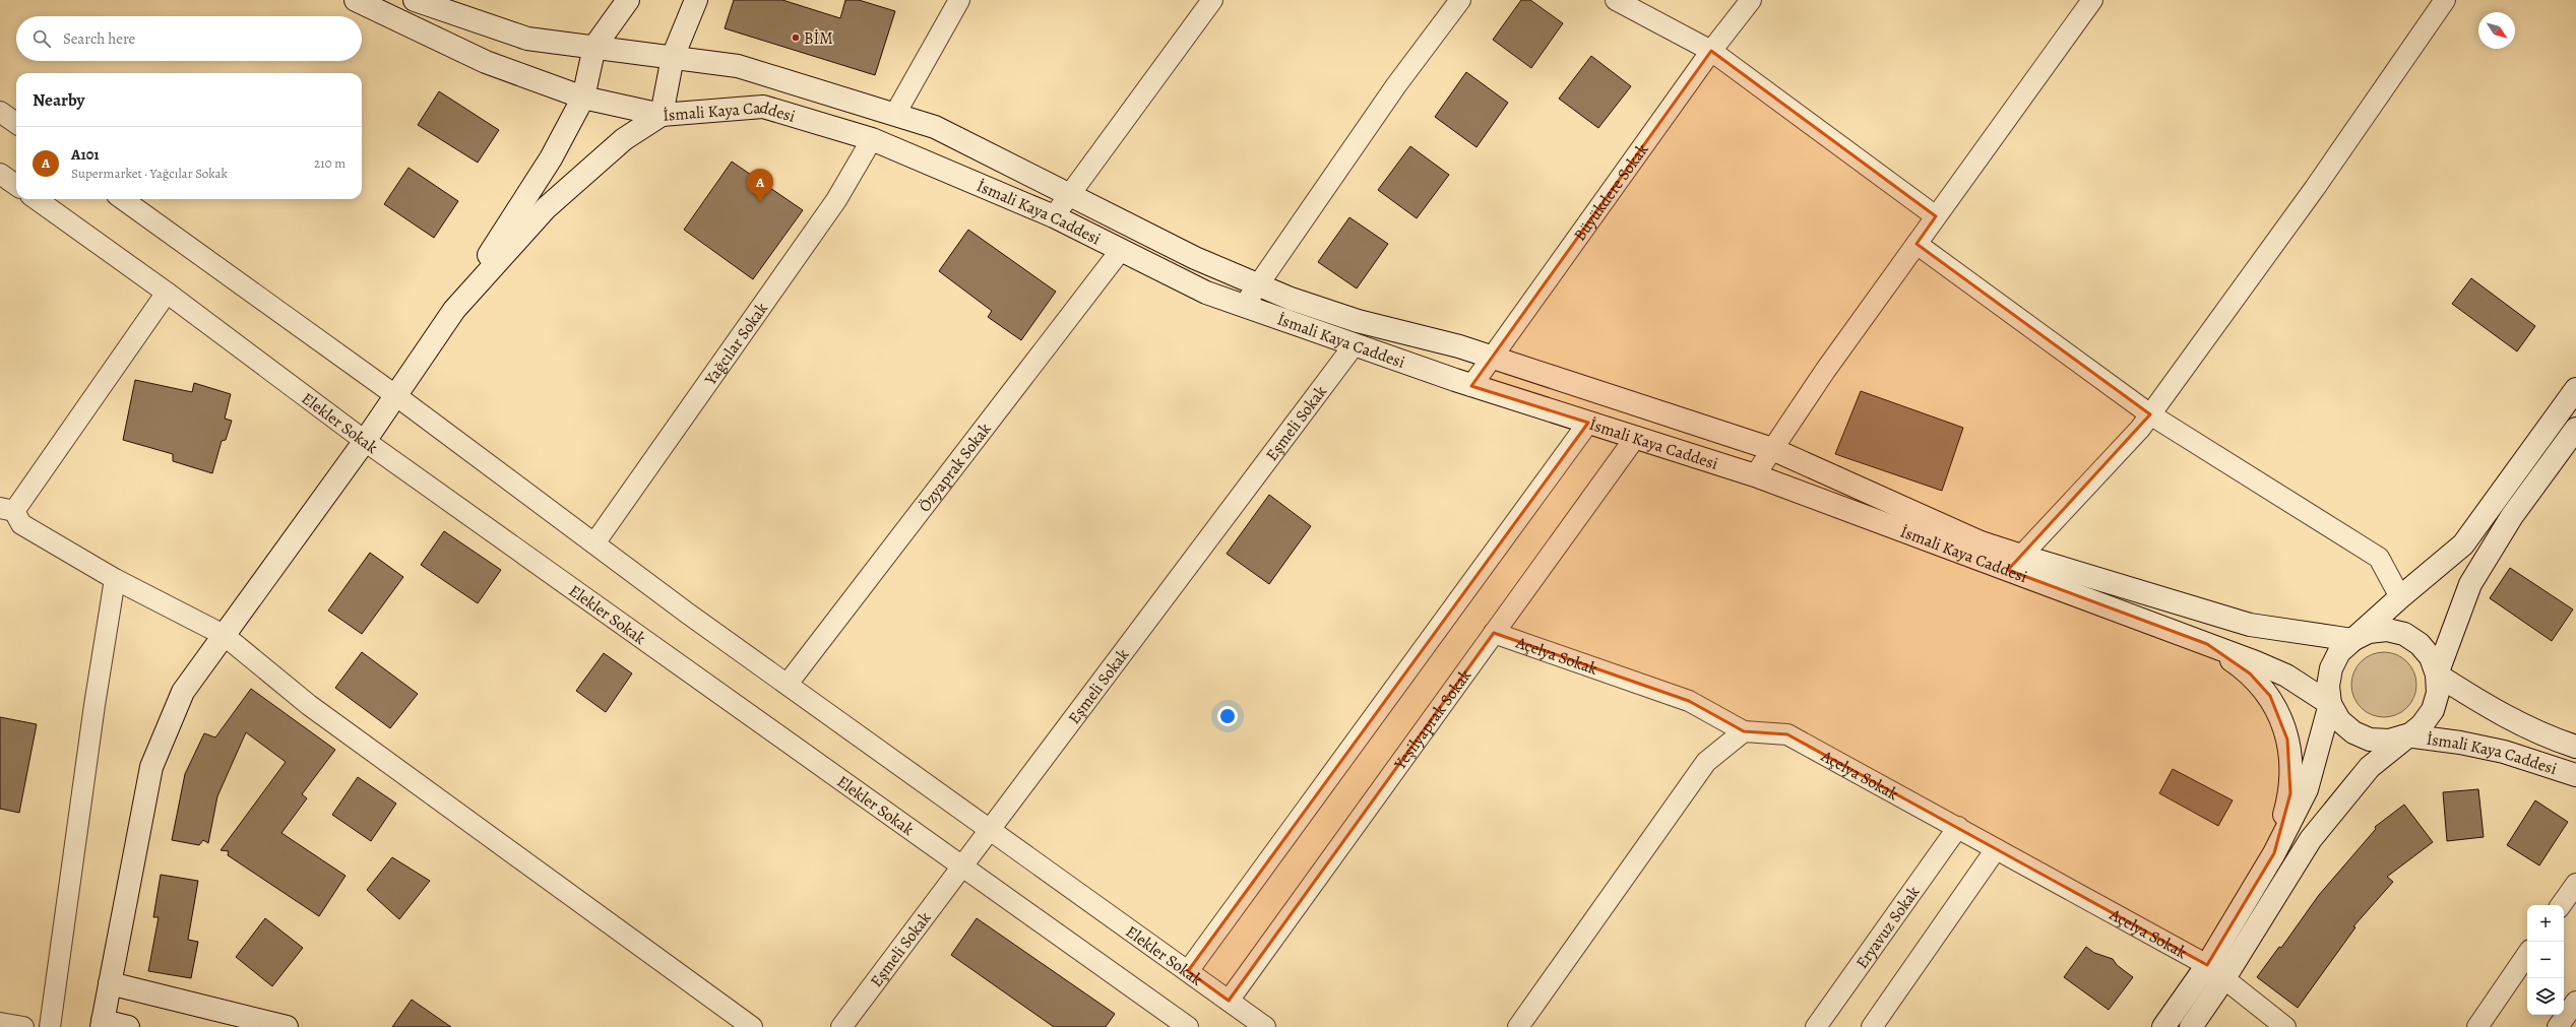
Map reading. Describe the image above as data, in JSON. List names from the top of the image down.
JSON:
{
  "streets": {
    "street": [
      "İsmali Kaya Caddesi",
      "Büyükdere Sokak",
      "Yağcılar Sokak",
      "Elekler Sokak",
      "Eşmeli Sokak",
      "Özyaprak Sokak",
      "Açelya Sokak",
      "Yeşilyaprak Sokak",
      "Eryavuz Sokak"
    ]
  },
  "crossings": [
    ["İsmali Kaya Caddesi", "Büyükdere Sokak"],
    ["İsmali Kaya Caddesi", "Yağcılar Sokak"],
    ["İsmali Kaya Caddesi", "Eşmeli Sokak"],
    ["İsmali Kaya Caddesi", "Özyaprak Sokak"],
    ["İsmali Kaya Caddesi", "Yeşilyaprak Sokak"],
    ["Yağcılar Sokak", "Elekler Sokak"],
    ["Elekler Sokak", "Eşmeli Sokak"],
    ["Elekler Sokak", "Özyaprak Sokak"],
    ["Elekler Sokak", "Yeşilyaprak Sokak"],
    ["Açelya Sokak", "Yeşilyaprak Sokak"],
    ["Açelya Sokak", "Eryavuz Sokak"]
  ],
  "places": ["BİM"],
  "north": "bottom right",
  "page": {
    "search": "Search here",
    "heading": "Nearby",
    "list": [
      {
        "mark": "A",
        "name": "A101",
        "note": "Supermarket · Yağcılar Sokak",
        "value": "210 m"
      }
    ],
    "pins": "A",
    "map_buttons": ["+", "−"]
  }
}
